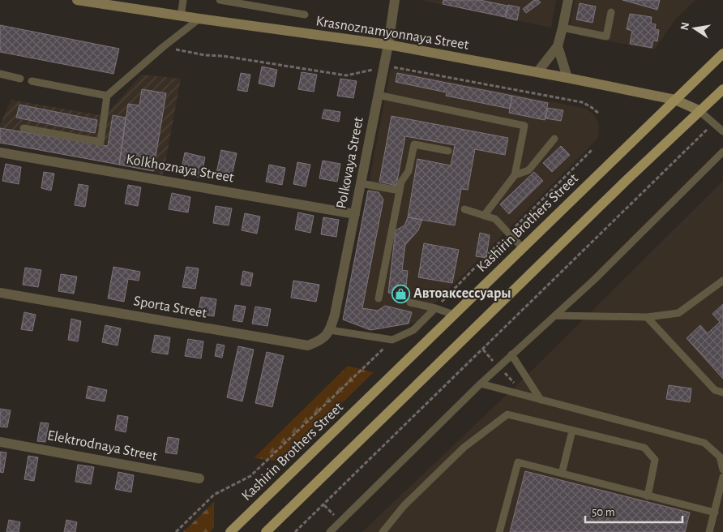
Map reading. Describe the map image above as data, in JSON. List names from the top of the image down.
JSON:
{
  "streets": {
    "main road": ["Kashirin Brothers Street"],
    "street": [
      "Krasnoznamyonnaya Street",
      "Polkovaya Street",
      "Kolkhoznaya Street",
      "Sporta Street",
      "Elektrodnaya Street"
    ]
  },
  "crossings": [
    ["Krasnoznamyonnaya Street", "Polkovaya Street"],
    ["Krasnoznamyonnaya Street", "Kashirin Brothers Street"],
    ["Polkovaya Street", "Kolkhoznaya Street"],
    ["Polkovaya Street", "Sporta Street"]
  ],
  "places": {
    "shop": ["Автоаксессуары"]
  },
  "scale_bar": "50 m",
  "north": "left"
}
